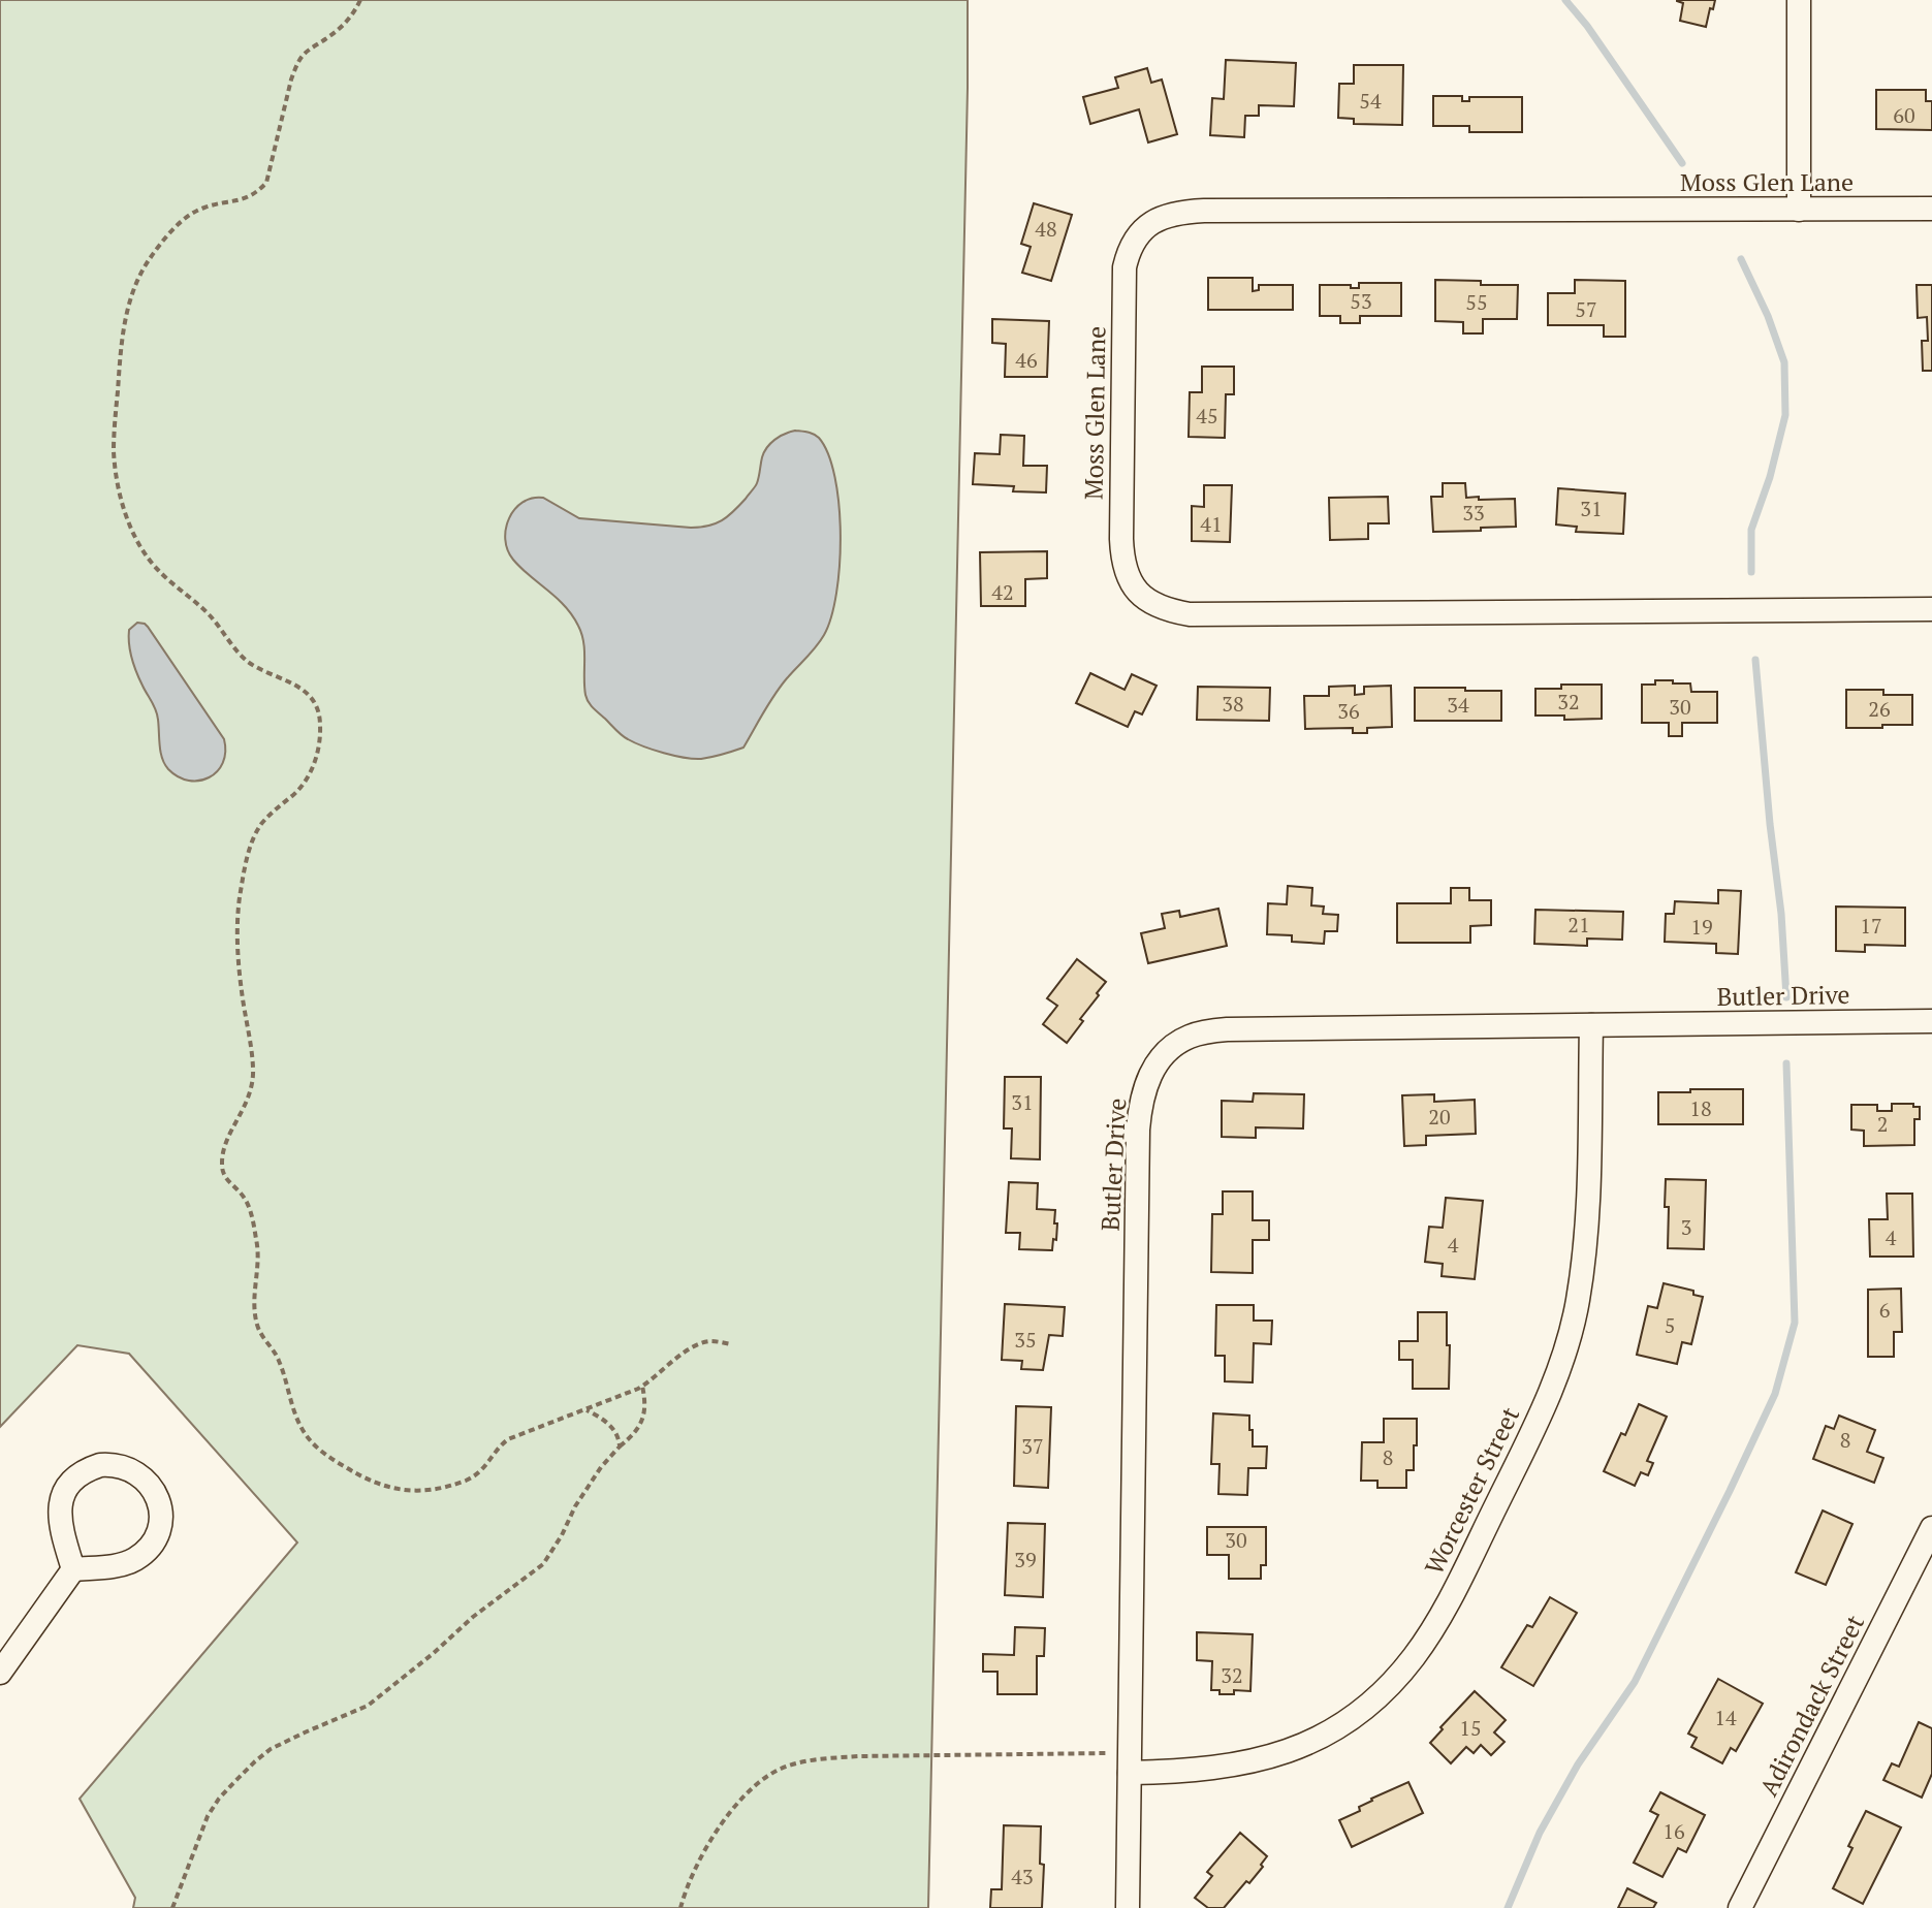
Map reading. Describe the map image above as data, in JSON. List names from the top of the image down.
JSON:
{
  "streets": {
    "street": [
      "Moss Glen Lane",
      "Butler Drive",
      "Worcester Street",
      "Adirondack Street"
    ]
  },
  "crossings": [
    ["Butler Drive", "Worcester Street"]
  ],
  "house_numbers": [
    "54",
    "60",
    "48",
    "53",
    "55",
    "57",
    "46",
    "45",
    "31",
    "33",
    "41",
    "42",
    "32",
    "38",
    "34",
    "30",
    "26",
    "36",
    "21",
    "17",
    "19",
    "31",
    "18",
    "20",
    "2",
    "3",
    "4",
    "4",
    "6",
    "5",
    "35",
    "8",
    "37",
    "8",
    "30",
    "39",
    "32",
    "14",
    "15",
    "16",
    "43"
  ]
}
